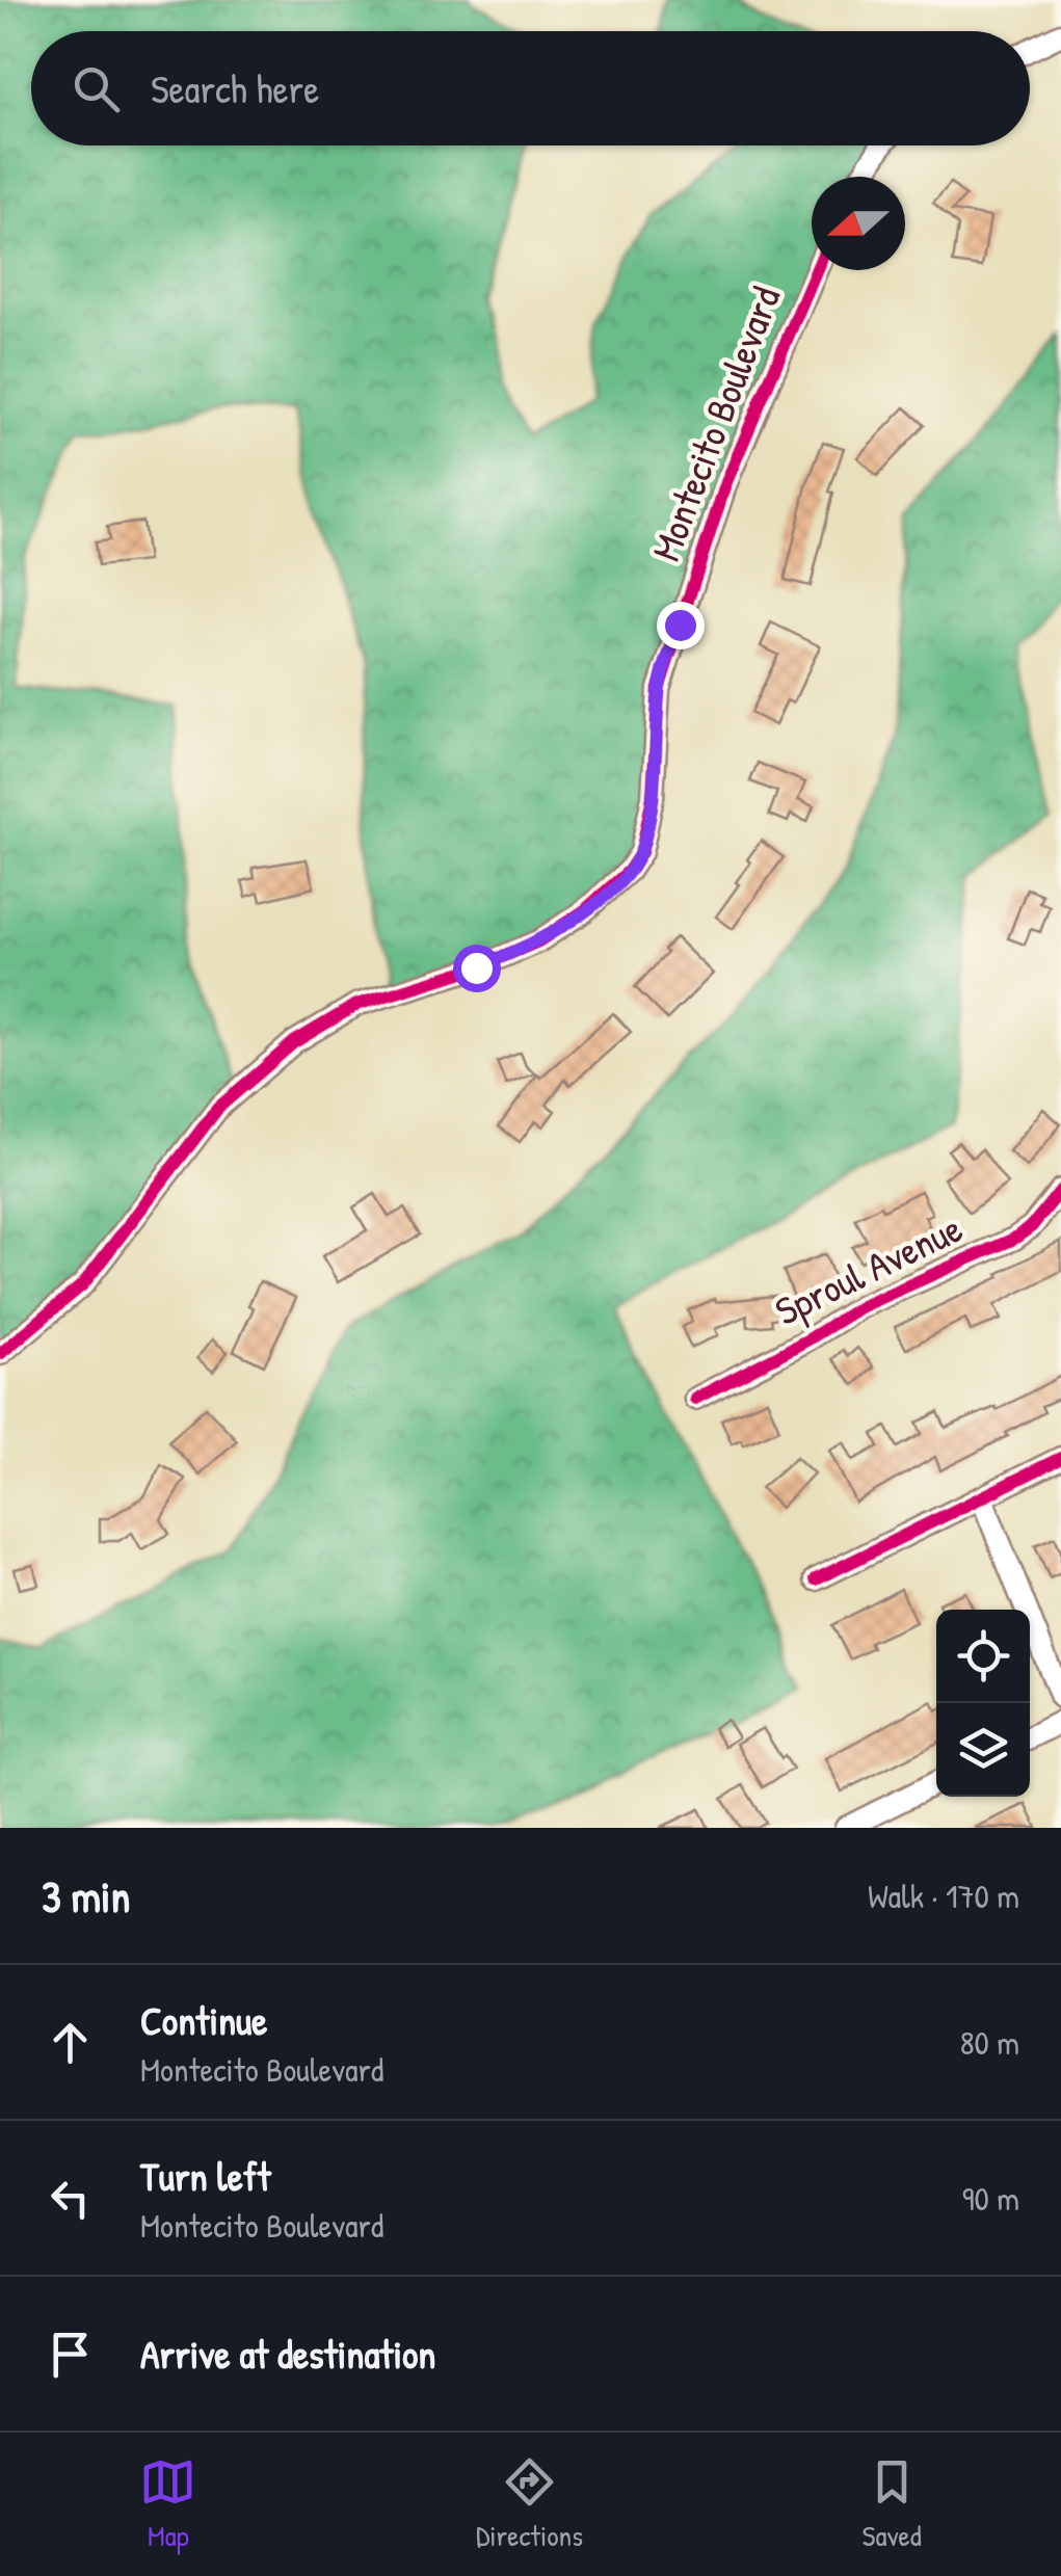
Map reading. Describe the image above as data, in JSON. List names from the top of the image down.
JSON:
{
  "streets": {
    "street": ["Montecito Boulevard", "Sproul Avenue"]
  },
  "north": "left",
  "page": {
    "search": "Search here",
    "heading": ["3 min", "Walk · 170 m"],
    "list": [
      ["Continue", "Montecito Boulevard", "80 m"],
      ["Turn left", "Montecito Boulevard", "90 m"],
      "Arrive at destination"
    ],
    "nav": ["Map", "Directions", "Saved"]
  }
}
